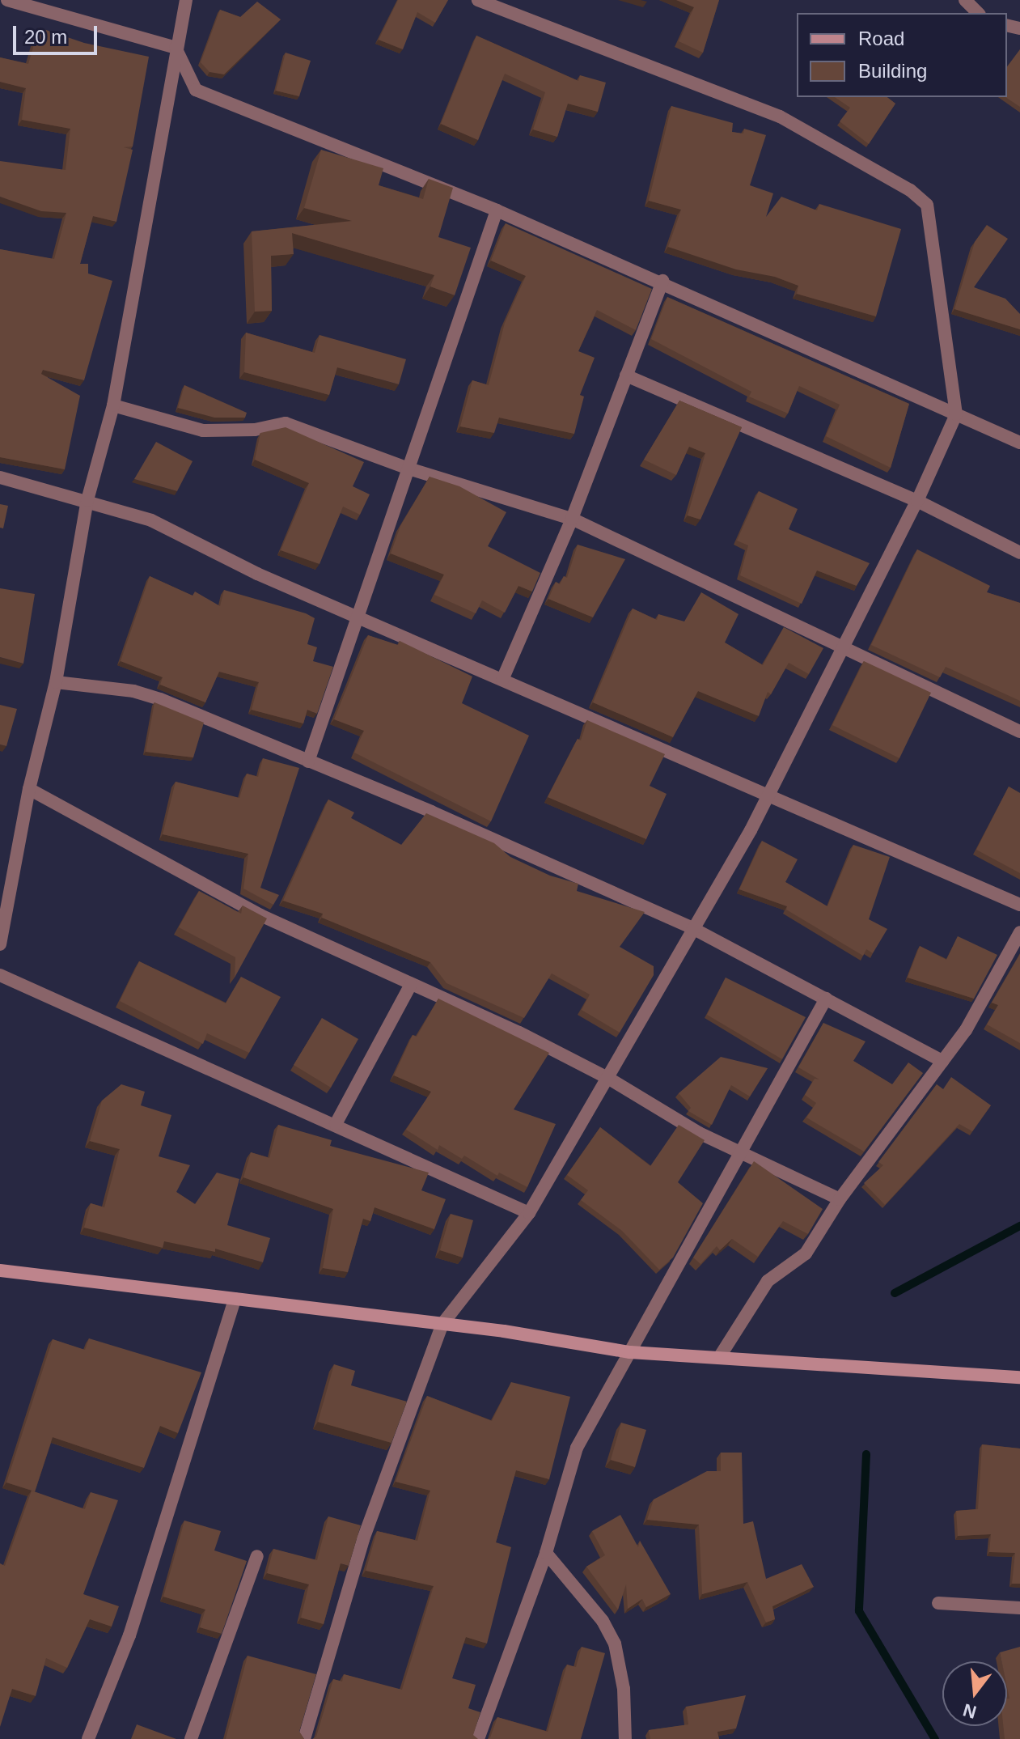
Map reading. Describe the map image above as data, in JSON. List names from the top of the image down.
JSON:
{
  "legend": ["Road", "Building"],
  "scale_bar": "20 m",
  "north": "bottom"
}
